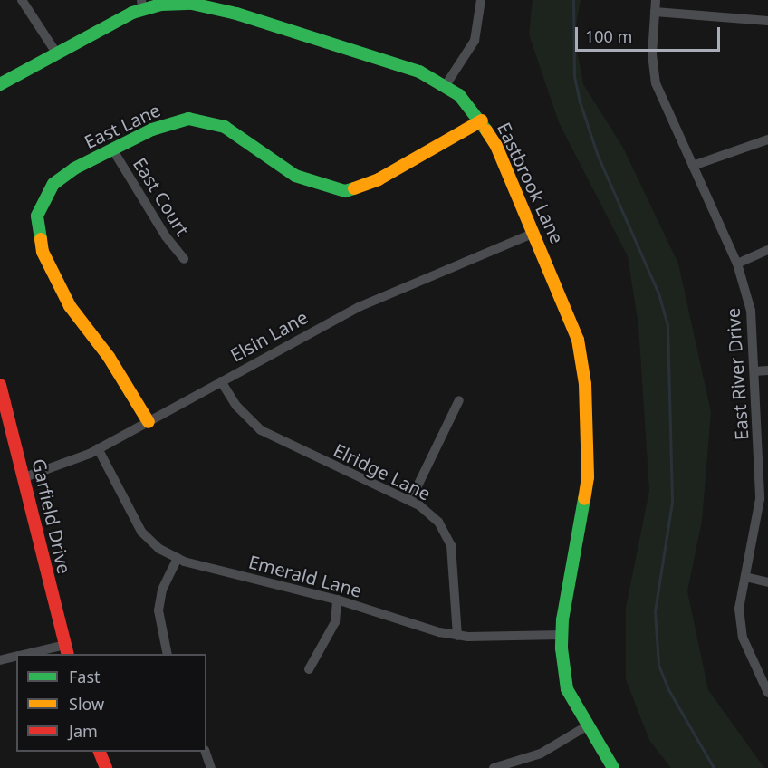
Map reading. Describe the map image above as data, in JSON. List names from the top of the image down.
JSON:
{
  "streets": {
    "street": [
      "East Lane",
      "Eastbrook Lane",
      "East Court",
      "Elsin Lane",
      "East River Drive",
      "Elridge Lane",
      "Garfield Drive",
      "Emerald Lane"
    ]
  },
  "crossings": [
    ["East Lane", "Eastbrook Lane"],
    ["East Lane", "East Court"],
    ["East Lane", "Elsin Lane"],
    ["Eastbrook Lane", "Elsin Lane"],
    ["Eastbrook Lane", "Emerald Lane"],
    ["Elsin Lane", "Elridge Lane"],
    ["Elsin Lane", "Garfield Drive"],
    ["Elsin Lane", "Emerald Lane"],
    ["Elridge Lane", "Emerald Lane"]
  ],
  "legend": ["Fast", "Slow", "Jam"],
  "scale_bar": "100 m"
}
